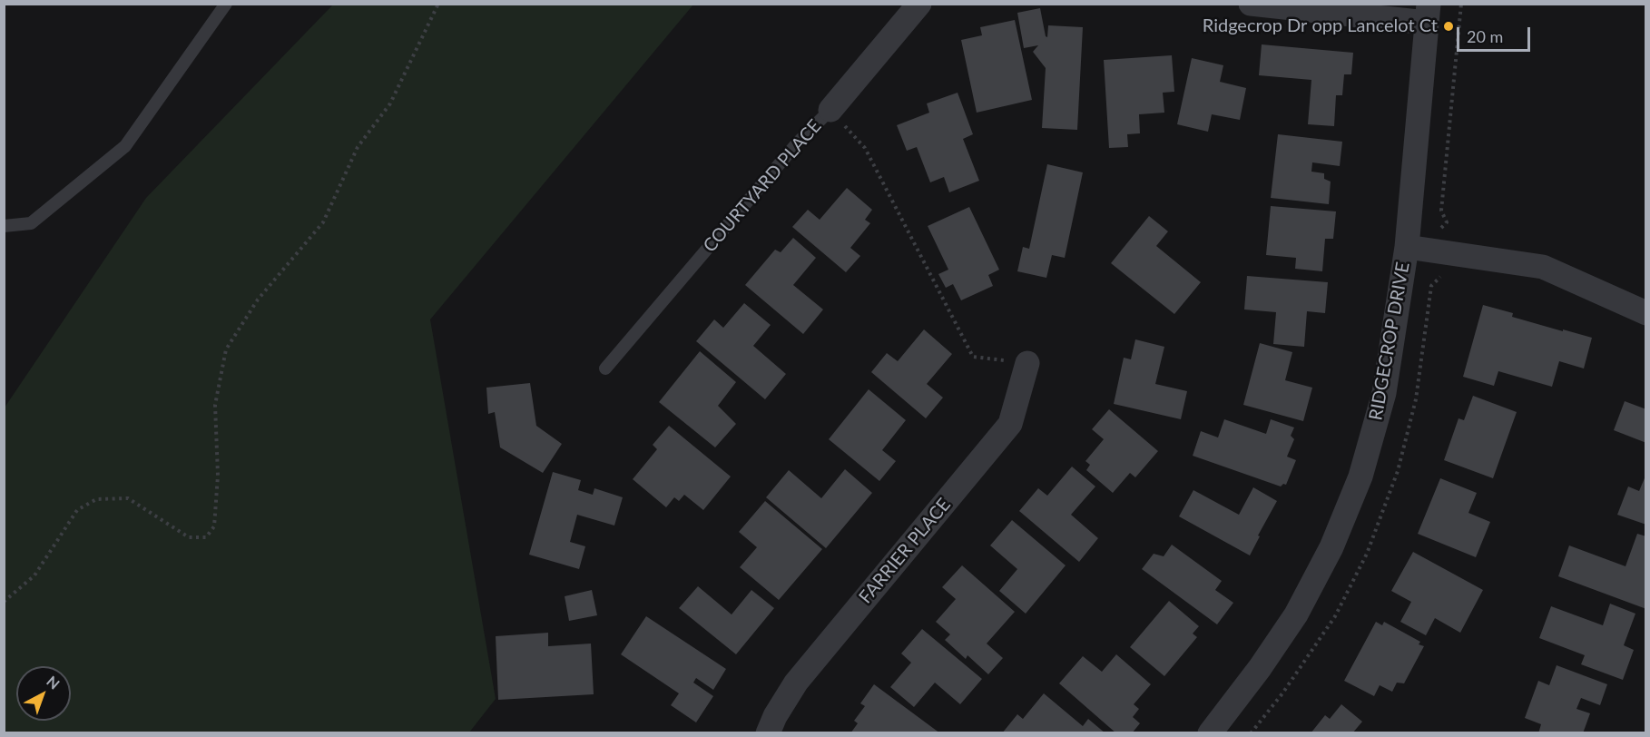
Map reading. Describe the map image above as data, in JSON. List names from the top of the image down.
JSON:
{
  "streets": {
    "street": ["COURTYARD PLACE", "RIDGECROP DRIVE", "FARRIER PLACE"]
  },
  "places": ["Ridgecrop Dr opp Lancelot Ct"],
  "scale_bar": "20 m",
  "north": "top right"
}
